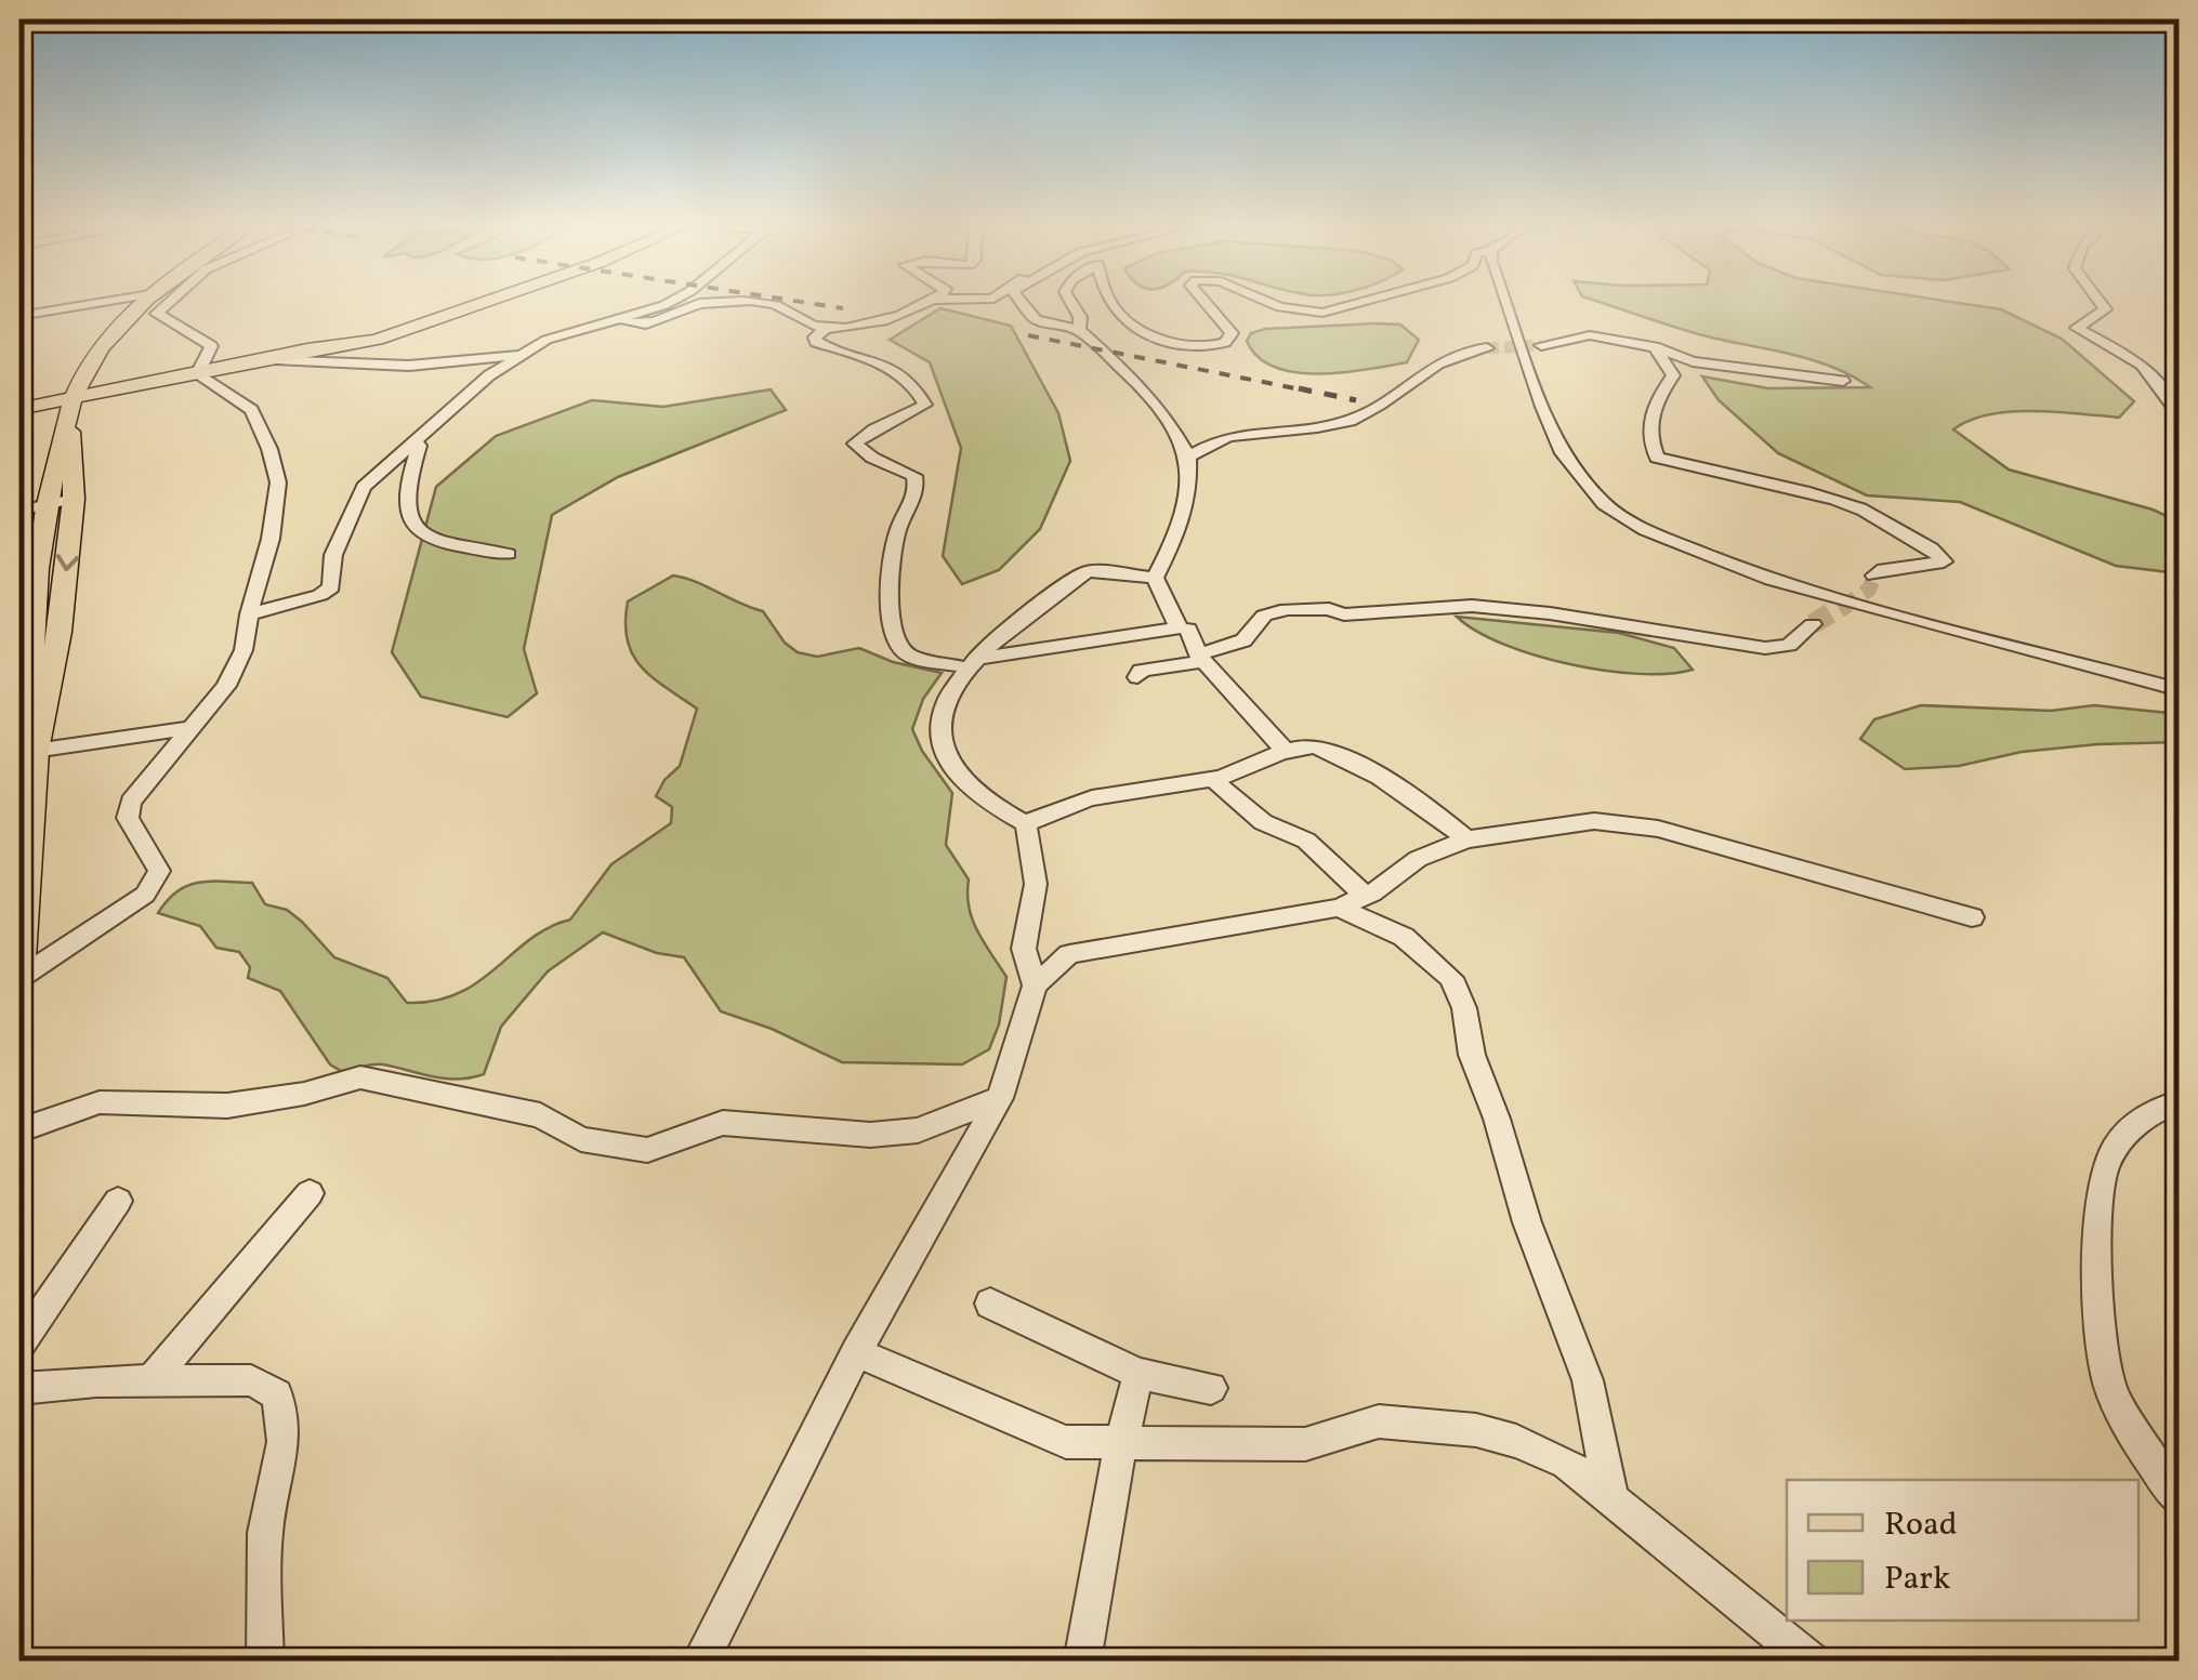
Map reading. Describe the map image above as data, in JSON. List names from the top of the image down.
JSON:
{
  "legend": ["Road", "Park"]
}
